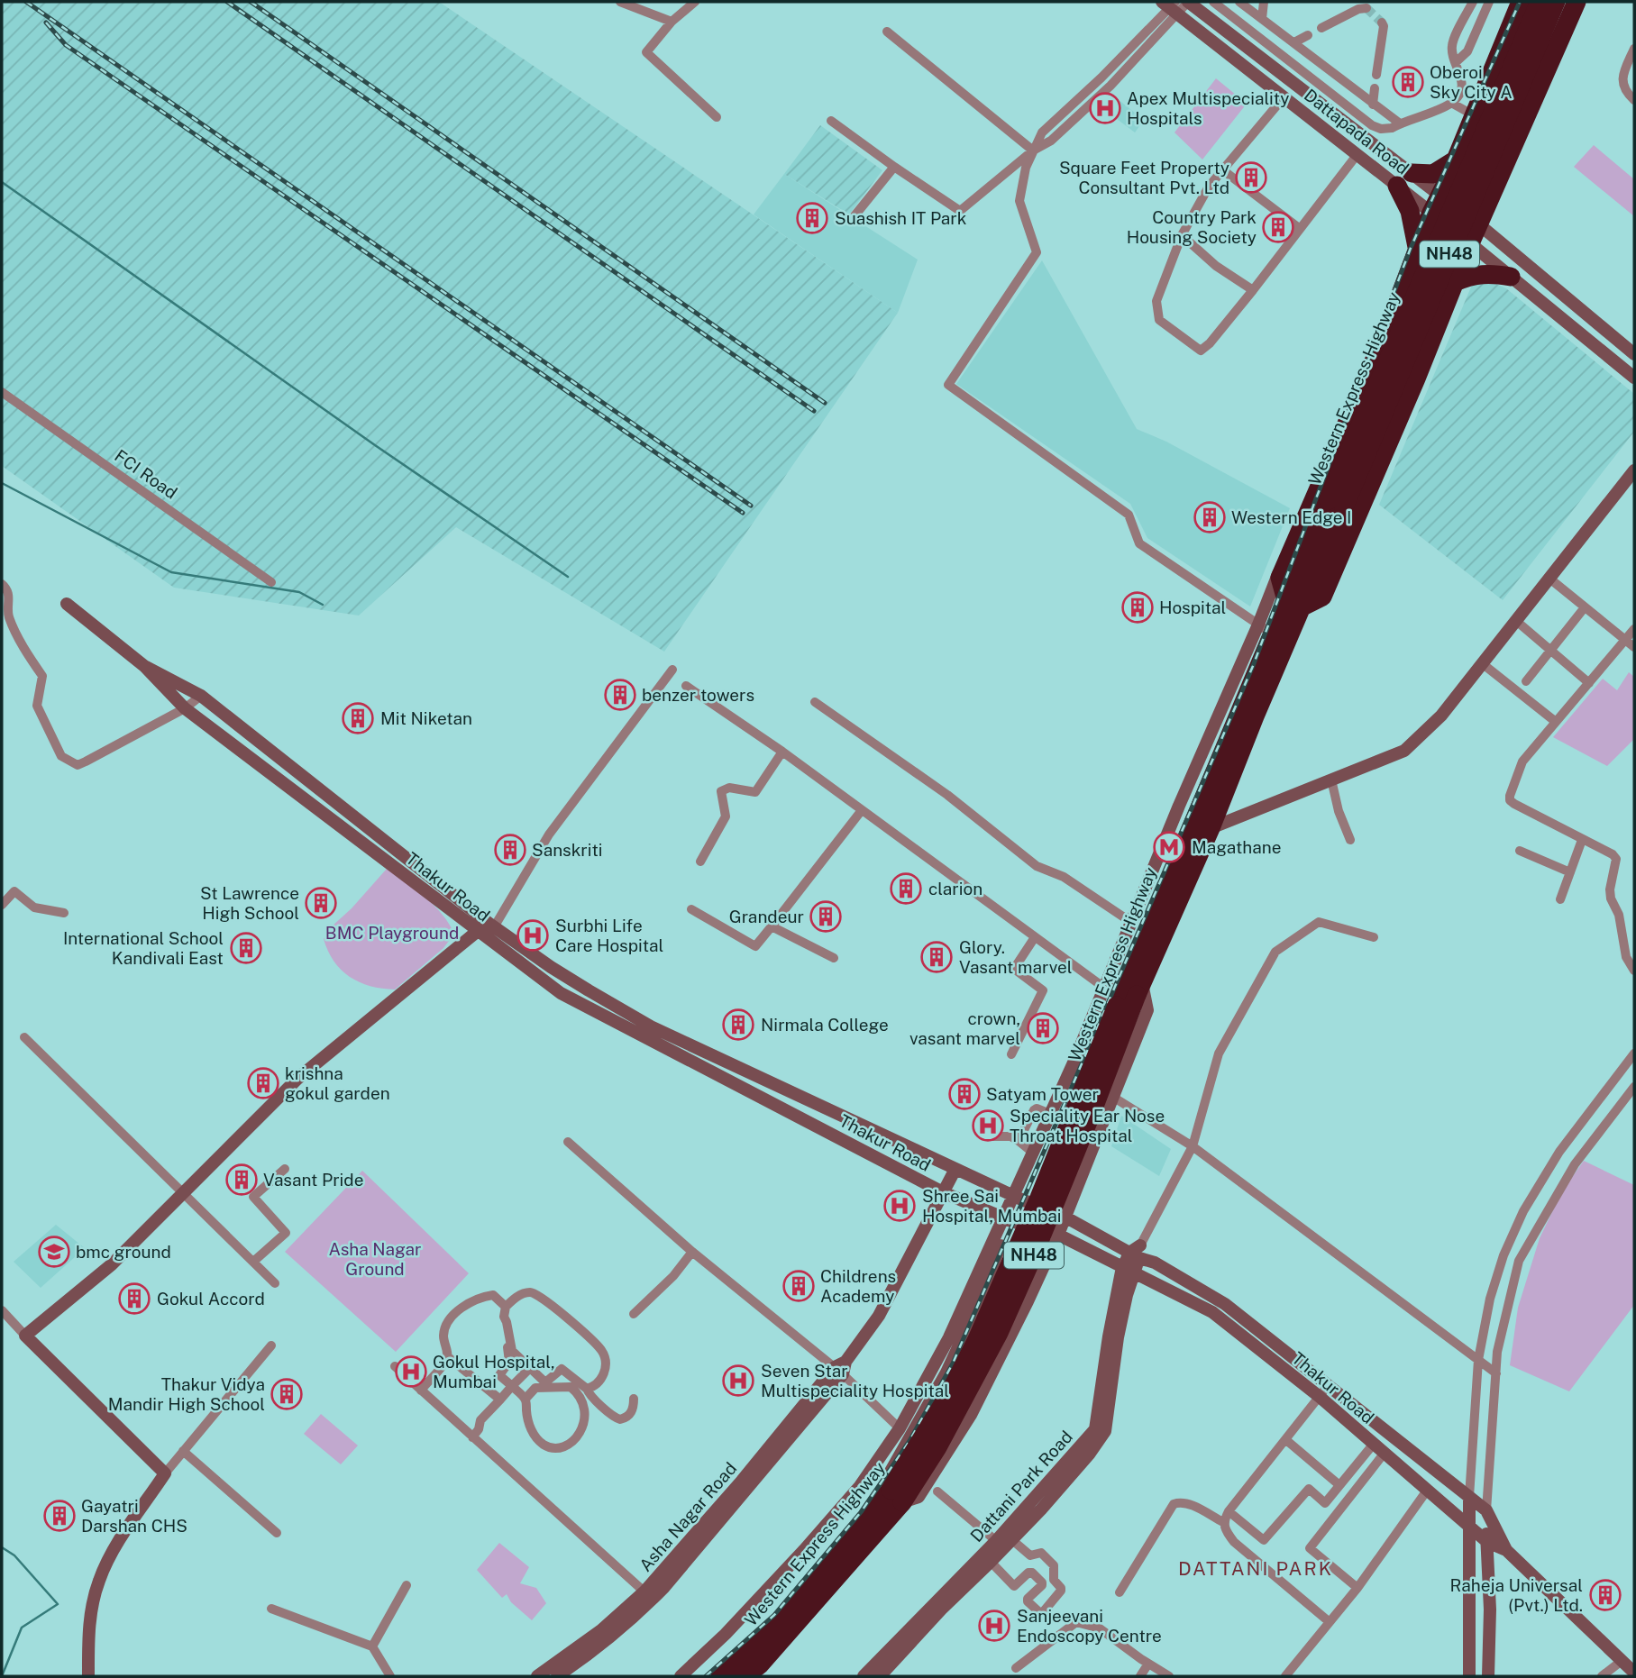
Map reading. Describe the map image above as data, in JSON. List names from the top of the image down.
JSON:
{
  "streets": {
    "highway": ["NH48", "Western Express Highway"],
    "street": [
      "Dattapada Road",
      "FCI Road",
      "Thakur Road",
      "Dattani Park Road",
      "Asha Nagar Road"
    ]
  },
  "crossings": [
    ["Thakur Road", "Dattani Park Road"],
    ["Thakur Road", "Asha Nagar Road"]
  ],
  "districts": ["DATTANI PARK"],
  "parks": ["BMC Playground", "Asha Nagar Ground"],
  "places": {
    "building": [
      "Oberoi Sky City A",
      "Square Feet Property Consultant Pvt. Ltd",
      "Suashish IT Park",
      "Country Park Housing Society",
      "Western Edge I",
      "Hospital",
      "benzer towers",
      "Mit Niketan",
      "Sanskriti",
      "clarion",
      "St Lawrence High School",
      "Grandeur",
      "International School Kandivali East",
      "Glory. Vasant marvel",
      "Nirmala College",
      "crown, vasant marvel",
      "krishna gokul garden",
      "Satyam Tower",
      "Vasant Pride",
      "Childrens Academy",
      "Gokul Accord",
      "Thakur Vidya Mandir High School",
      "Gayatri Darshan CHS",
      "Raheja Universal (Pvt.) Ltd."
    ],
    "hospital": [
      "Apex Multispeciality Hospitals",
      "Surbhi Life Care Hospital",
      "Speciality Ear Nose Throat Hospital",
      "Shree Sai Hospital, Mumbai",
      "Gokul Hospital, Mumbai",
      "Seven Star Multispeciality Hospital",
      "Sanjeevani Endoscopy Centre"
    ],
    "metro station": ["Magathane"],
    "school or university": ["bmc ground"]
  }
}
